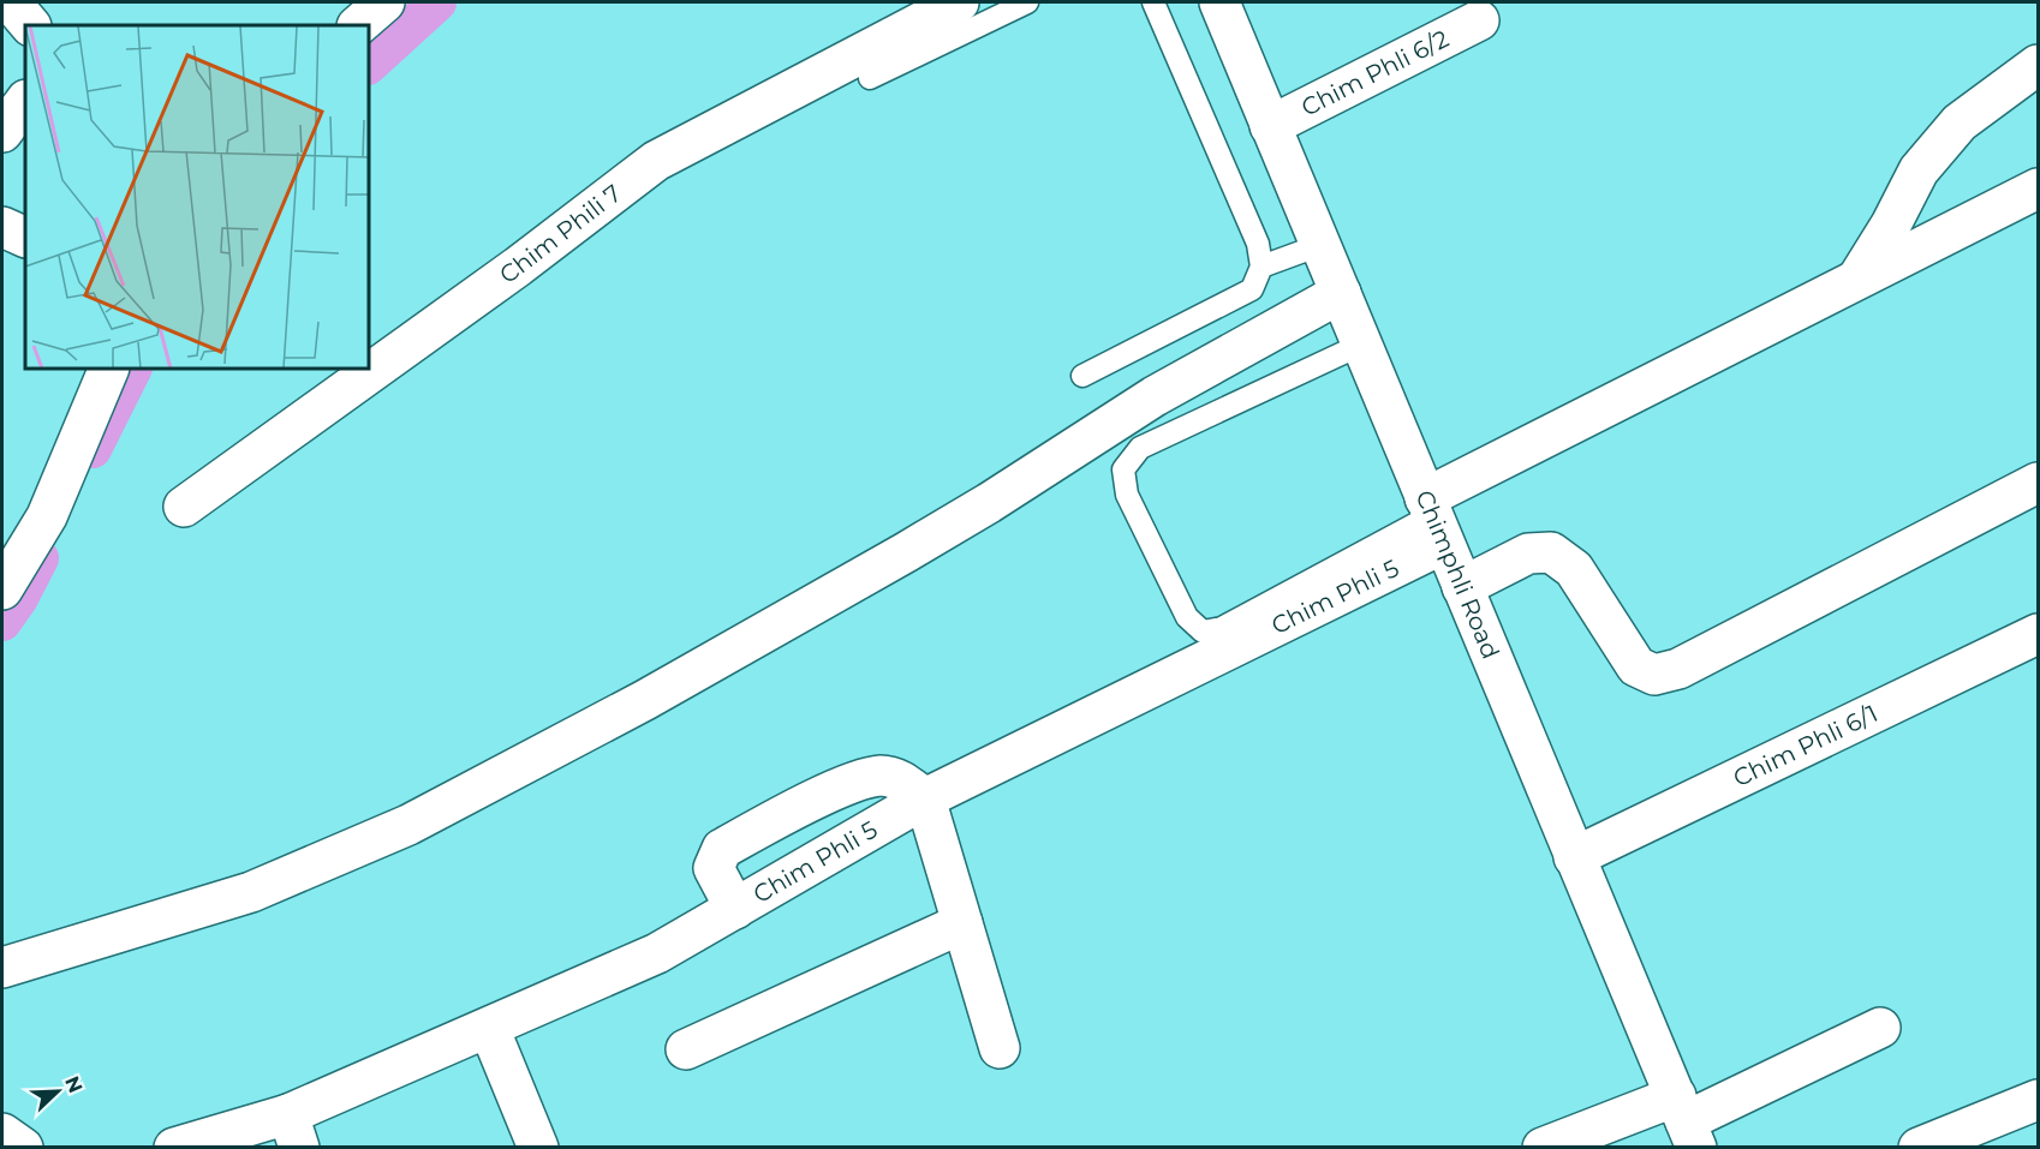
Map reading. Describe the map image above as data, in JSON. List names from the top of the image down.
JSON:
{
  "streets": {
    "street": [
      "Chim Phli 6/2",
      "Chim Phili 7",
      "Chimphli Road",
      "Chim Phli 5",
      "Chim Phli 6/1"
    ]
  },
  "crossings": [
    ["Chim Phli 6/2", "Chimphli Road"],
    ["Chimphli Road", "Chim Phli 5"],
    ["Chimphli Road", "Chim Phli 6/1"]
  ],
  "north": "top right"
}
